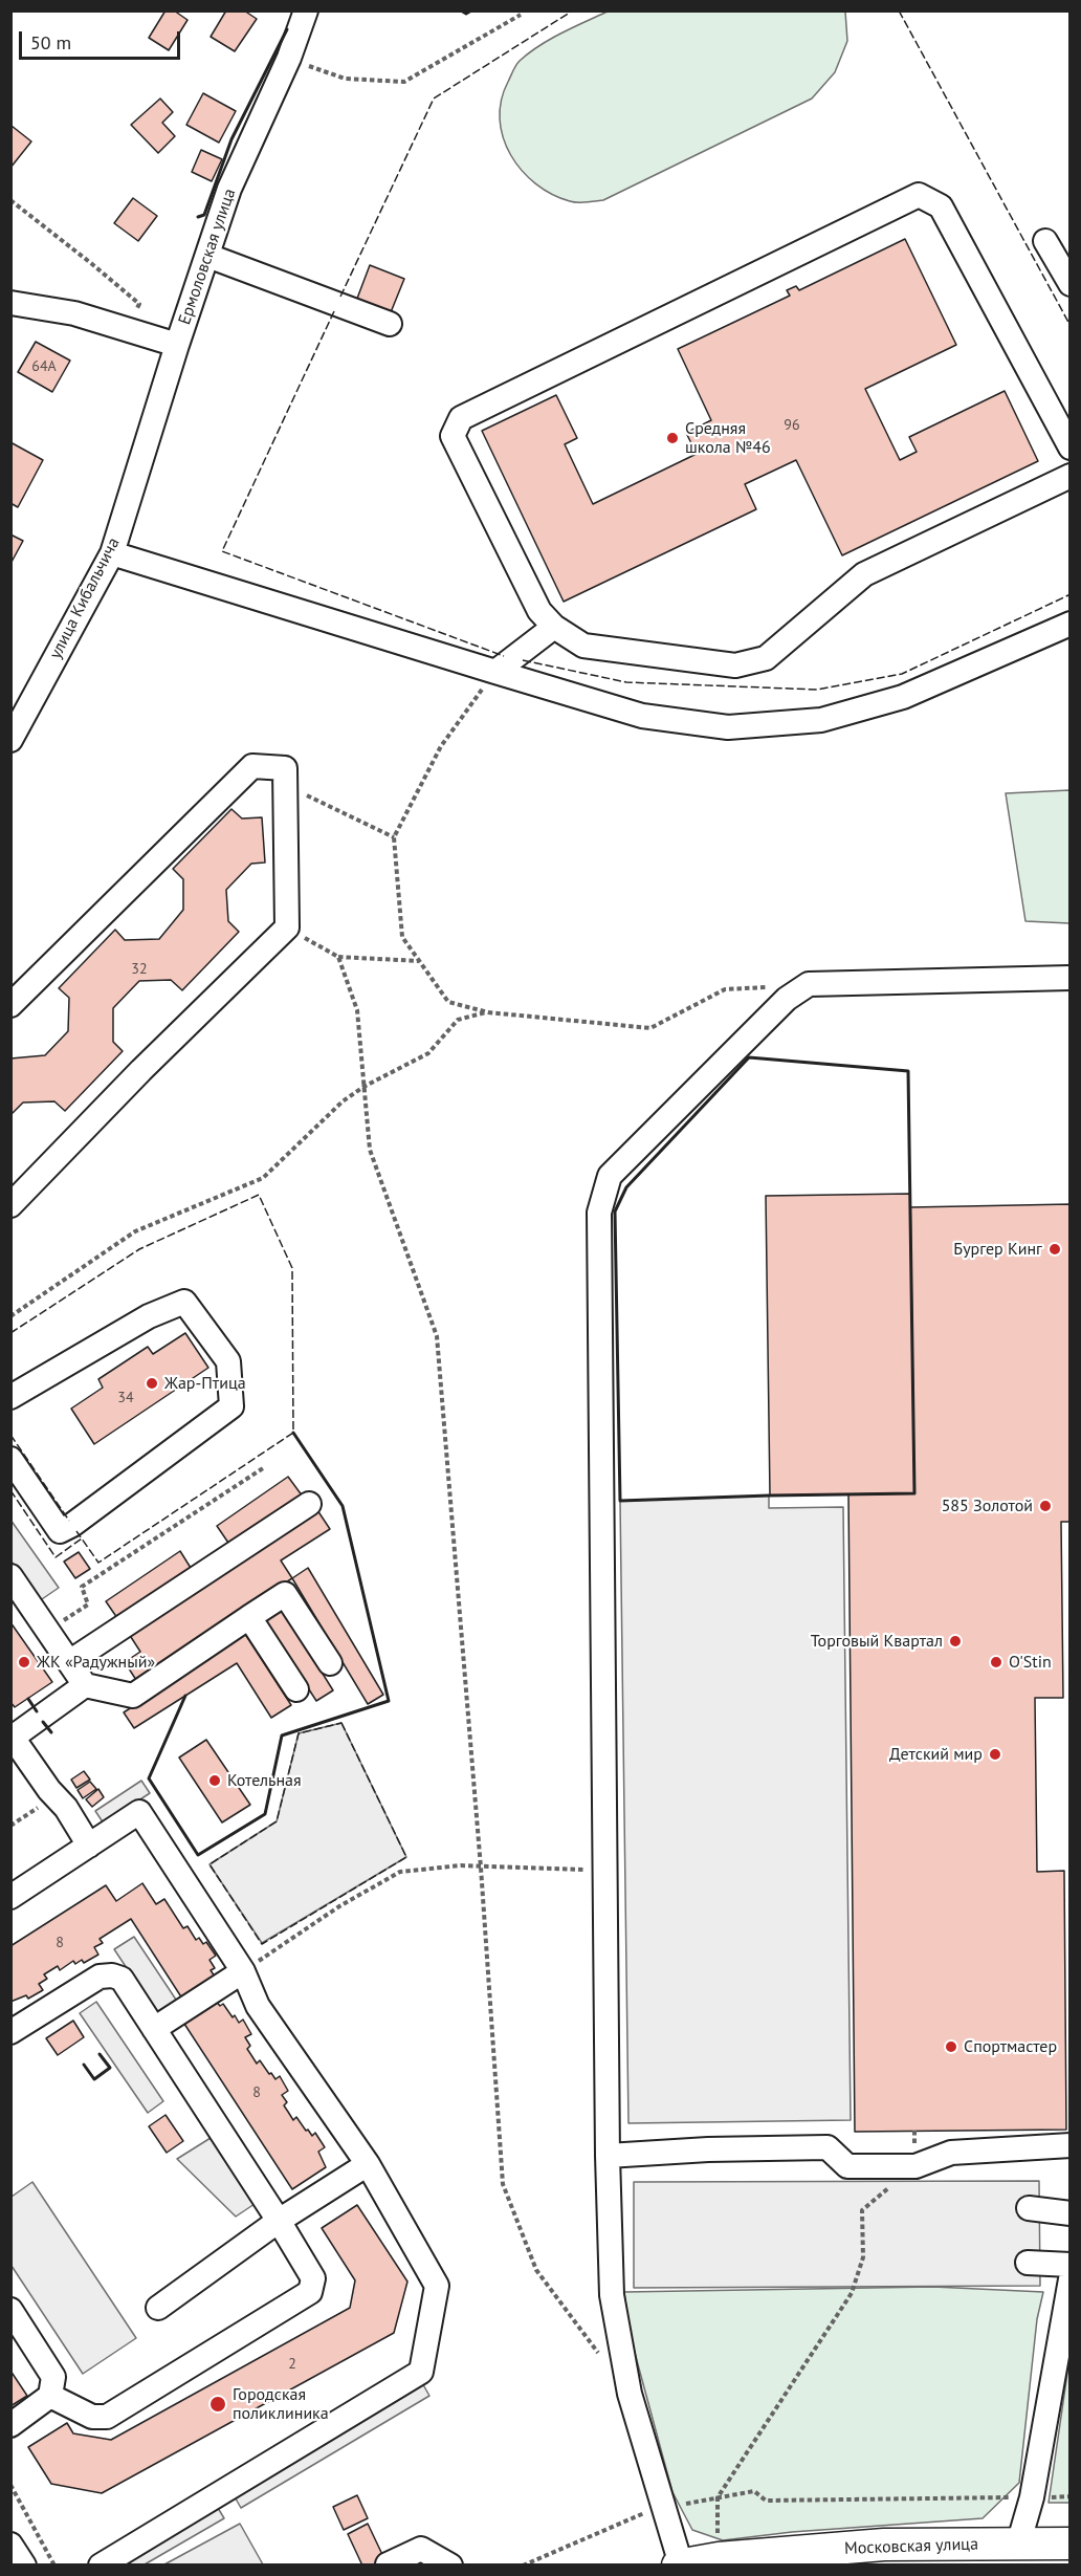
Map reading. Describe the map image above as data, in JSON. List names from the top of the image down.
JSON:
{
  "streets": {
    "main road": ["Московская улица"],
    "street": ["Ермоловская улица", "улица Кибальчича"]
  },
  "crossings": [
    ["Ермоловская улица", "улица Кибальчича"]
  ],
  "places": [
    "Средняя школа №46",
    "Бургер Кинг",
    "Жар-Птица",
    "585 Золотой",
    "Торговый Квартал",
    "ЖК «Радужный»",
    "O'Stin",
    "Детский мир",
    "Котельная",
    "Спортмастер",
    "Городская поликлиника"
  ],
  "house_numbers": [
    "64А",
    "96",
    "32",
    "34",
    "8",
    "8",
    "2"
  ],
  "scale_bar": "50 m"
}
